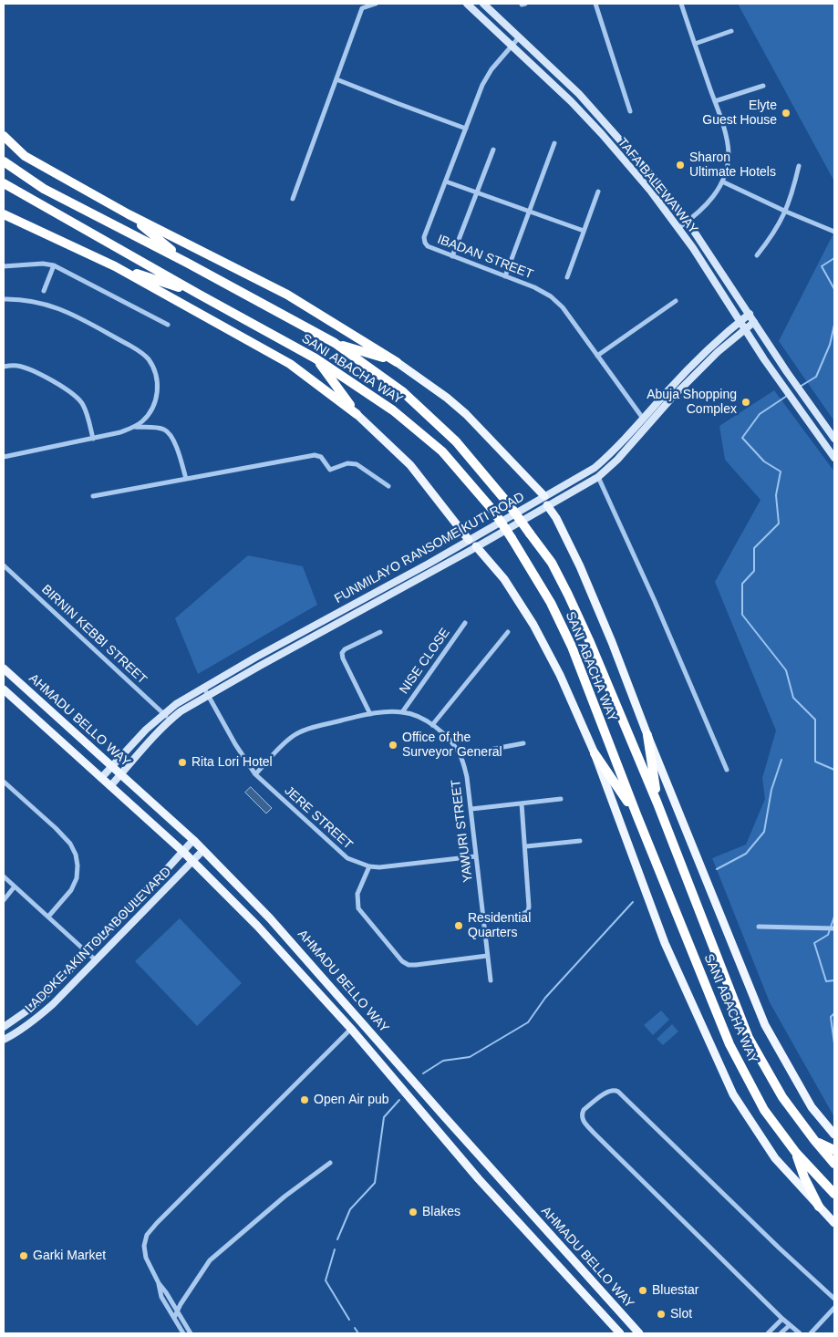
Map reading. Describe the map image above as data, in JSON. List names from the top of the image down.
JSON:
{
  "streets": {
    "highway": ["SANI ABACHA WAY"],
    "main road": ["AHMADU BELLO WAY"],
    "street": [
      "TAFA BALEWA WAY",
      "IBADAN STREET",
      "FUNMILAYO RANSOME KUTI ROAD",
      "BIRNIN KEBBI STREET",
      "NISE CLOSE",
      "JERE STREET",
      "YAWURI STREET",
      "LADOKE AKINTOLA BOULEVARD"
    ]
  },
  "crossings": [
    ["TAFA BALEWA WAY", "IBADAN STREET"],
    ["TAFA BALEWA WAY", "FUNMILAYO RANSOME KUTI ROAD"],
    ["IBADAN STREET", "FUNMILAYO RANSOME KUTI ROAD"],
    ["SANI ABACHA WAY", "FUNMILAYO RANSOME KUTI ROAD"],
    ["FUNMILAYO RANSOME KUTI ROAD", "BIRNIN KEBBI STREET"],
    ["FUNMILAYO RANSOME KUTI ROAD", "AHMADU BELLO WAY"],
    ["FUNMILAYO RANSOME KUTI ROAD", "JERE STREET"],
    ["NISE CLOSE", "YAWURI STREET"],
    ["AHMADU BELLO WAY", "LADOKE AKINTOLA BOULEVARD"],
    ["JERE STREET", "YAWURI STREET"]
  ],
  "places": [
    "Elyte Guest House",
    "Sharon Ultimate Hotels",
    "Abuja Shopping Complex",
    "Office of the Surveyor General",
    "Rita Lori Hotel",
    "Residential Quarters",
    "Open Air pub",
    "Blakes",
    "Garki Market",
    "Bluestar",
    "Slot"
  ]
}
